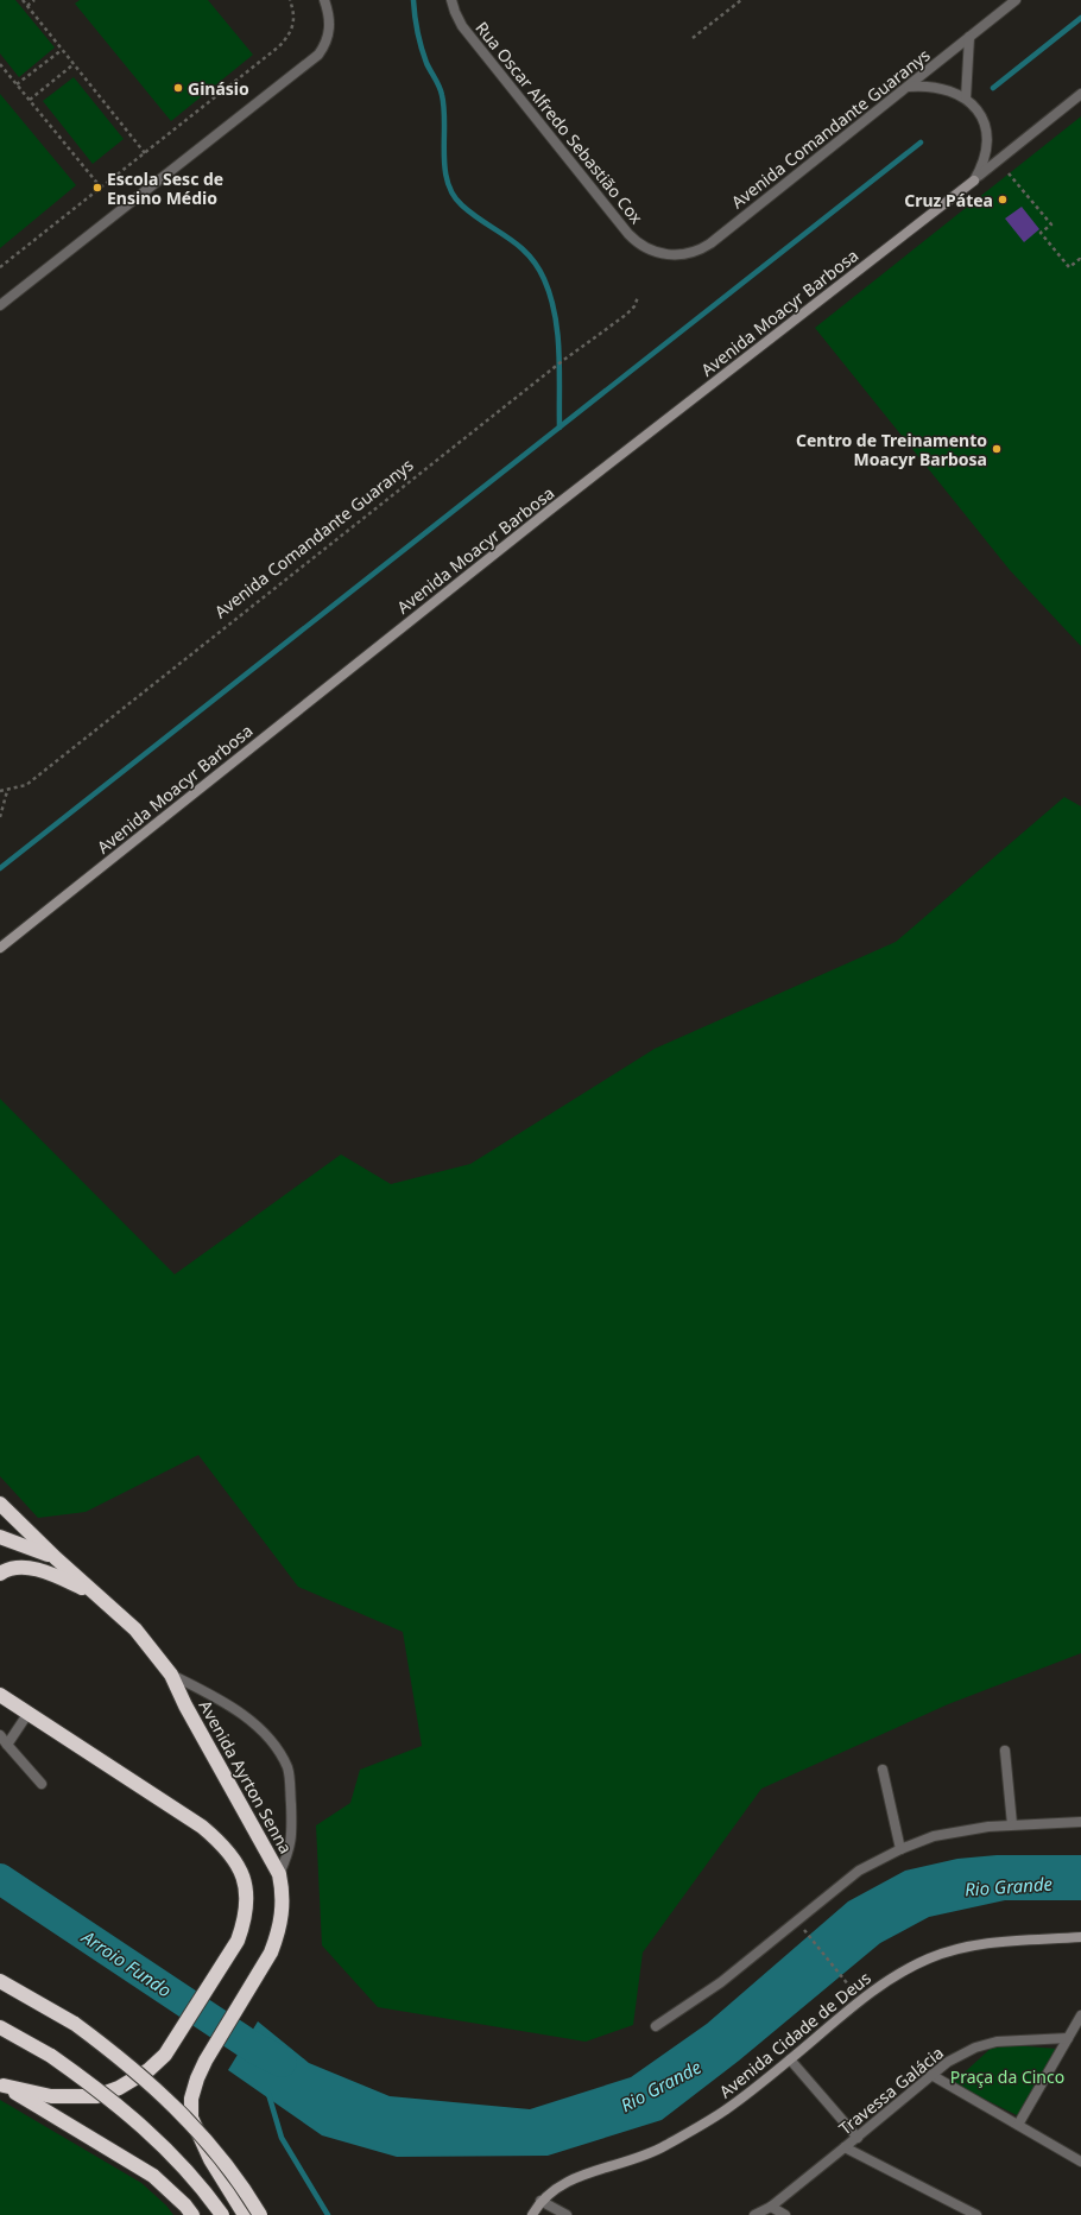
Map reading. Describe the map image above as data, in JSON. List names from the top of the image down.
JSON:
{
  "streets": {
    "highway": ["Avenida Ayrton Senna"],
    "street": [
      "Rua Oscar Alfredo Sebastião Cox",
      "Avenida Comandante Guaranys",
      "Avenida Moacyr Barbosa",
      "Avenida Cidade de Deus",
      "Travessa Galácia"
    ]
  },
  "crossings": [
    ["Rua Oscar Alfredo Sebastião Cox", "Avenida Comandante Guaranys"]
  ],
  "water": ["Rio Grande", "Arroio Fundo"],
  "parks": ["Praça da Cinco"],
  "places": [
    "Ginásio",
    "Escola Sesc de Ensino Médio",
    "Cruz Pátea",
    "Centro de Treinamento Moacyr Barbosa"
  ]
}
